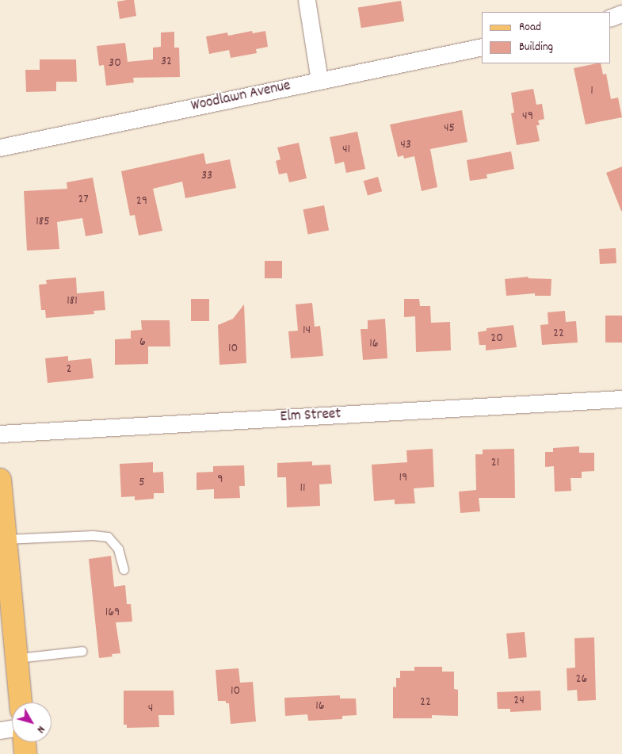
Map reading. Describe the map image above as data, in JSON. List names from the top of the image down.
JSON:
{
  "streets": {
    "street": ["Woodlawn Avenue", "Elm Street"]
  },
  "house_numbers": [
    "32",
    "30",
    "1",
    "49",
    "45",
    "43",
    "41",
    "33",
    "27",
    "29",
    "185",
    "181",
    "14",
    "22",
    "20",
    "6",
    "16",
    "10",
    "2",
    "21",
    "19",
    "9",
    "5",
    "11",
    "169",
    "26",
    "10",
    "24",
    "22",
    "16",
    "4"
  ],
  "legend": ["Road", "Building"],
  "north": "bottom right"
}
